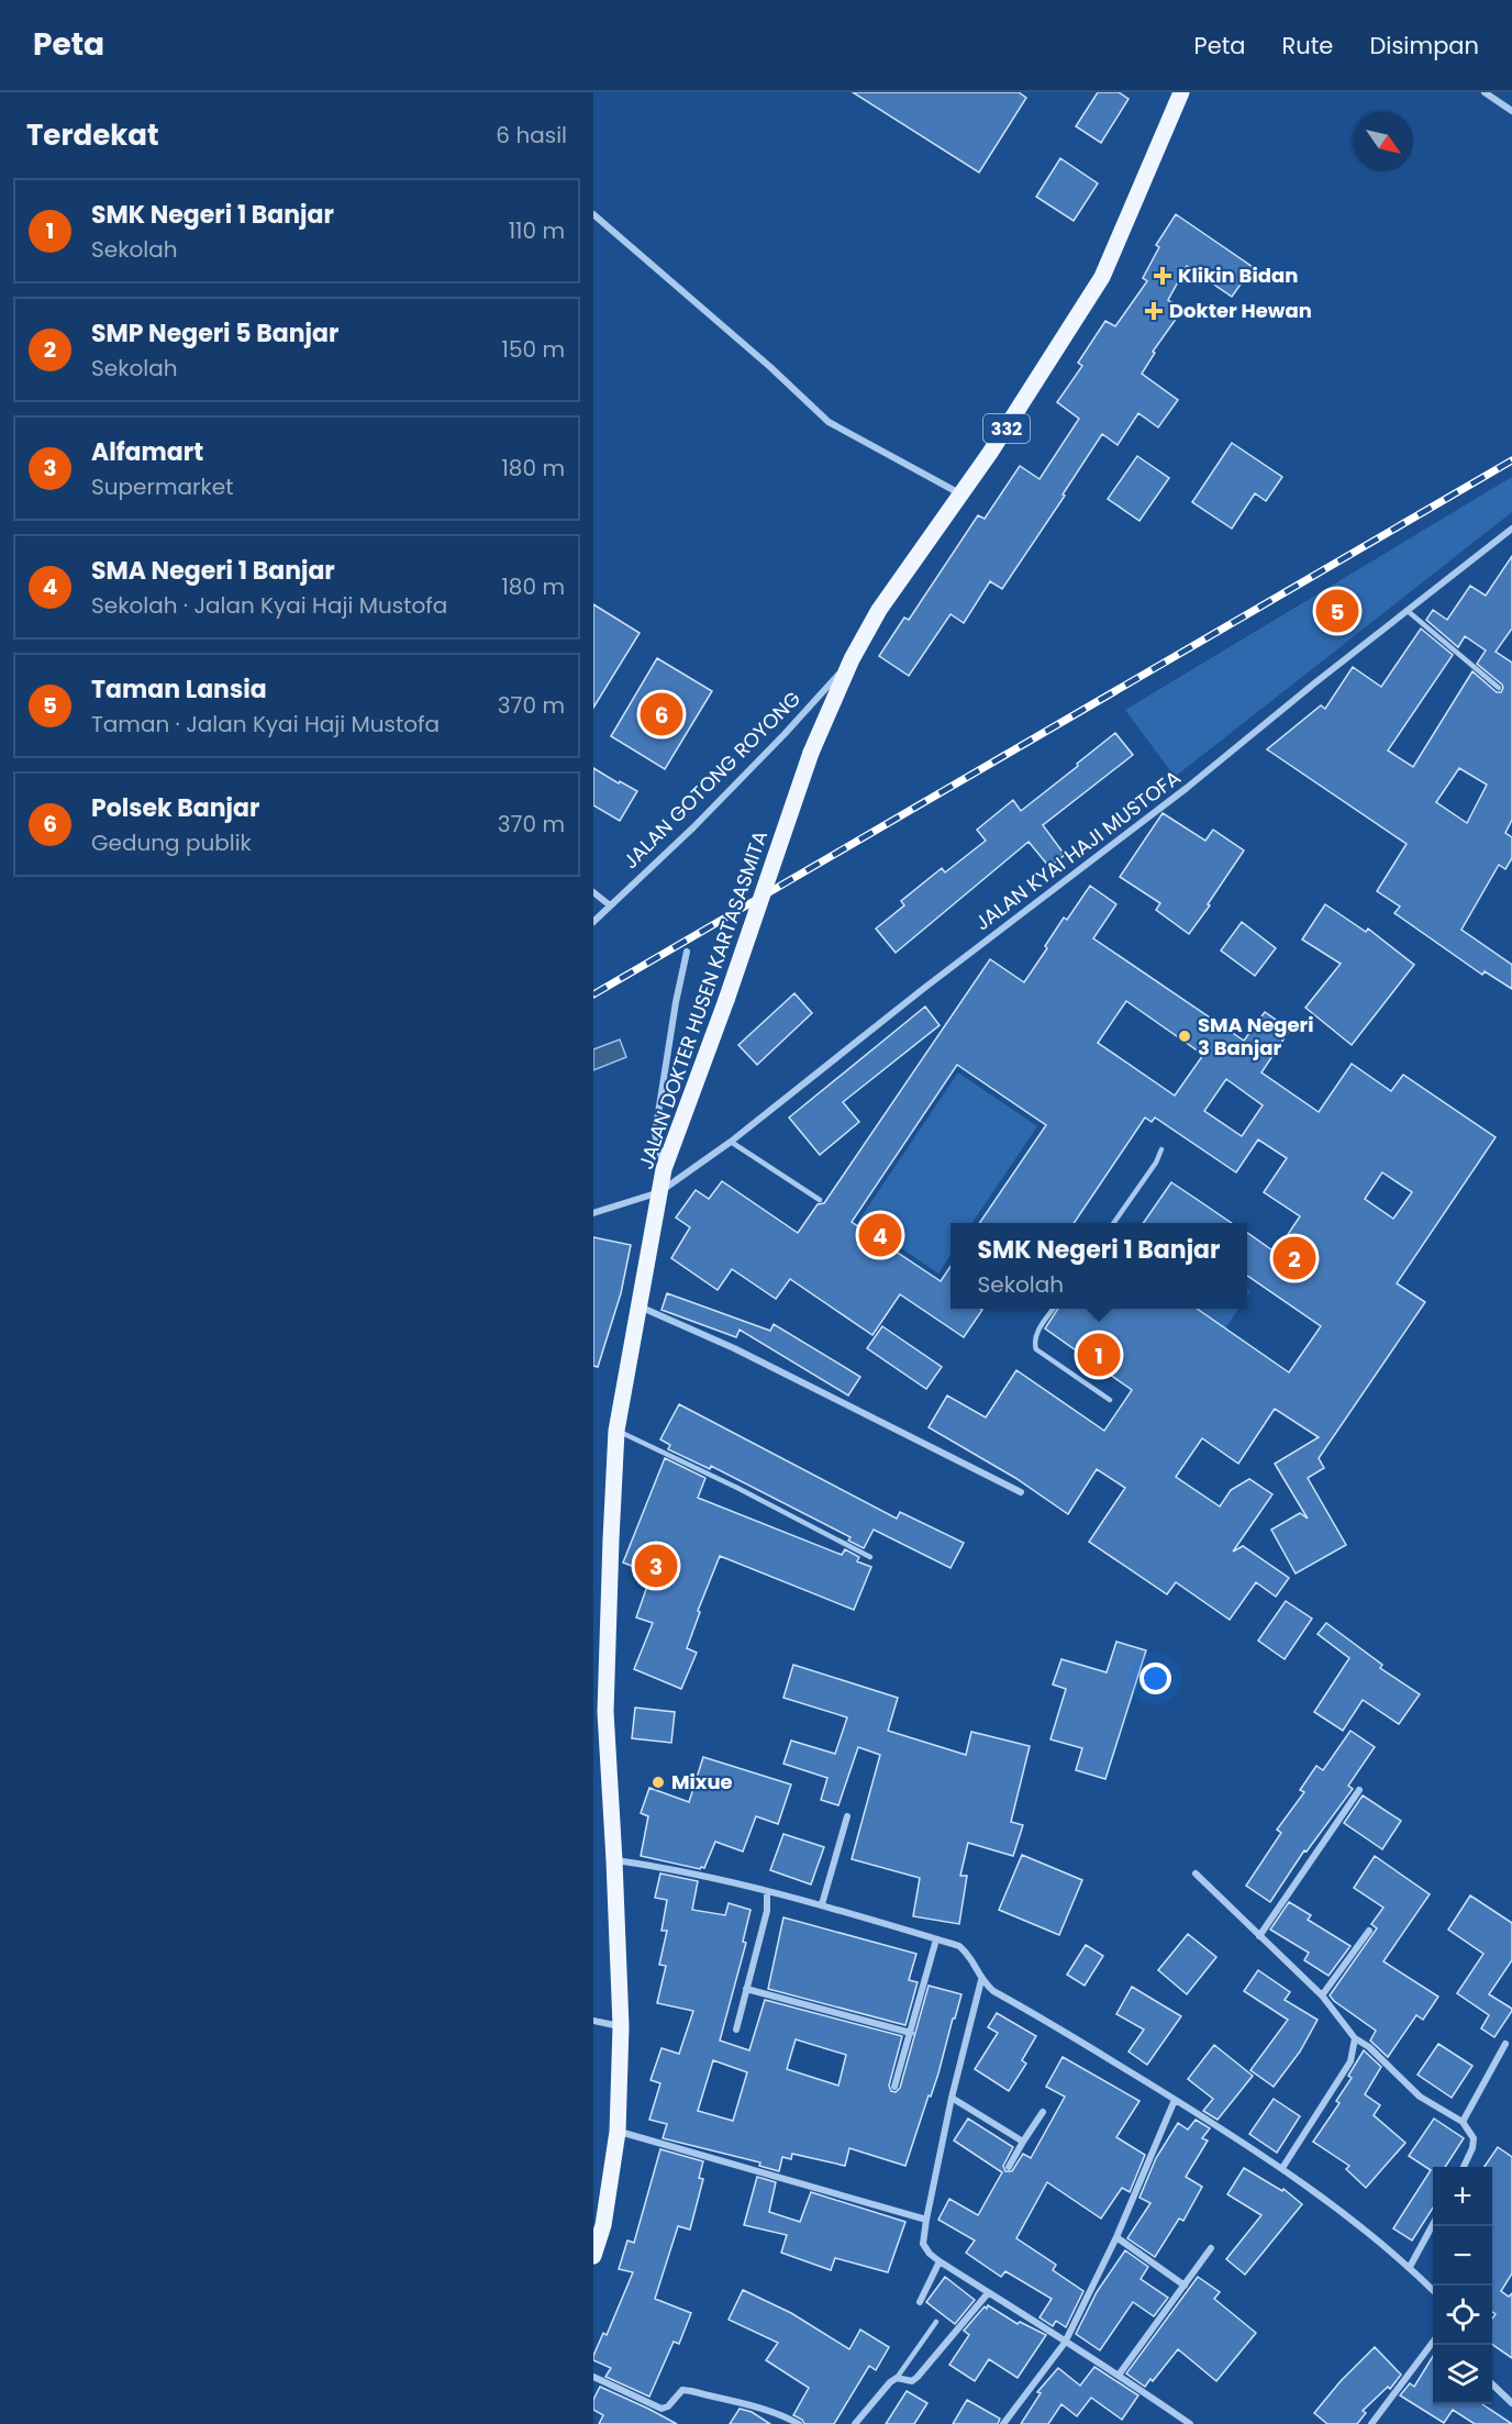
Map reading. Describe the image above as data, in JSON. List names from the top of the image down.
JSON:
{
  "streets": {
    "main road": ["332", "JALAN DOKTER HUSEN KARTASASMITA"],
    "street": ["JALAN GOTONG ROYONG", "JALAN KYAI HAJI MUSTOFA"]
  },
  "crossings": [
    ["JALAN GOTONG ROYONG", "JALAN DOKTER HUSEN KARTASASMITA"],
    ["JALAN KYAI HAJI MUSTOFA", "JALAN DOKTER HUSEN KARTASASMITA"]
  ],
  "places": {
    "health": ["Klikin Bidan", "Dokter Hewan"],
    "other": ["SMA Negeri 3 Banjar", "Mixue"]
  },
  "north": "bottom right",
  "page": {
    "header": "Peta",
    "nav": ["Peta", "Rute", "Disimpan"],
    "heading": ["Terdekat", "6 hasil"],
    "list": [
      {
        "mark": "1",
        "name": "SMK Negeri 1 Banjar",
        "note": "Sekolah",
        "value": "110 m"
      },
      {
        "mark": "2",
        "name": "SMP Negeri 5 Banjar",
        "note": "Sekolah",
        "value": "150 m"
      },
      {
        "mark": "3",
        "name": "Alfamart",
        "note": "Supermarket",
        "value": "180 m"
      },
      {
        "mark": "4",
        "name": "SMA Negeri 1 Banjar",
        "note": "Sekolah · Jalan Kyai Haji Mustofa",
        "value": "180 m"
      },
      {
        "mark": "5",
        "name": "Taman Lansia",
        "note": "Taman · Jalan Kyai Haji Mustofa",
        "value": "370 m"
      },
      {
        "mark": "6",
        "name": "Polsek Banjar",
        "note": "Gedung publik",
        "value": "370 m"
      }
    ],
    "pins": [
      "5",
      "6",
      "4",
      "2",
      "1",
      "3"
    ],
    "popup": ["SMK Negeri 1 Banjar", "Sekolah"],
    "map_buttons": ["+", "−"]
  }
}
